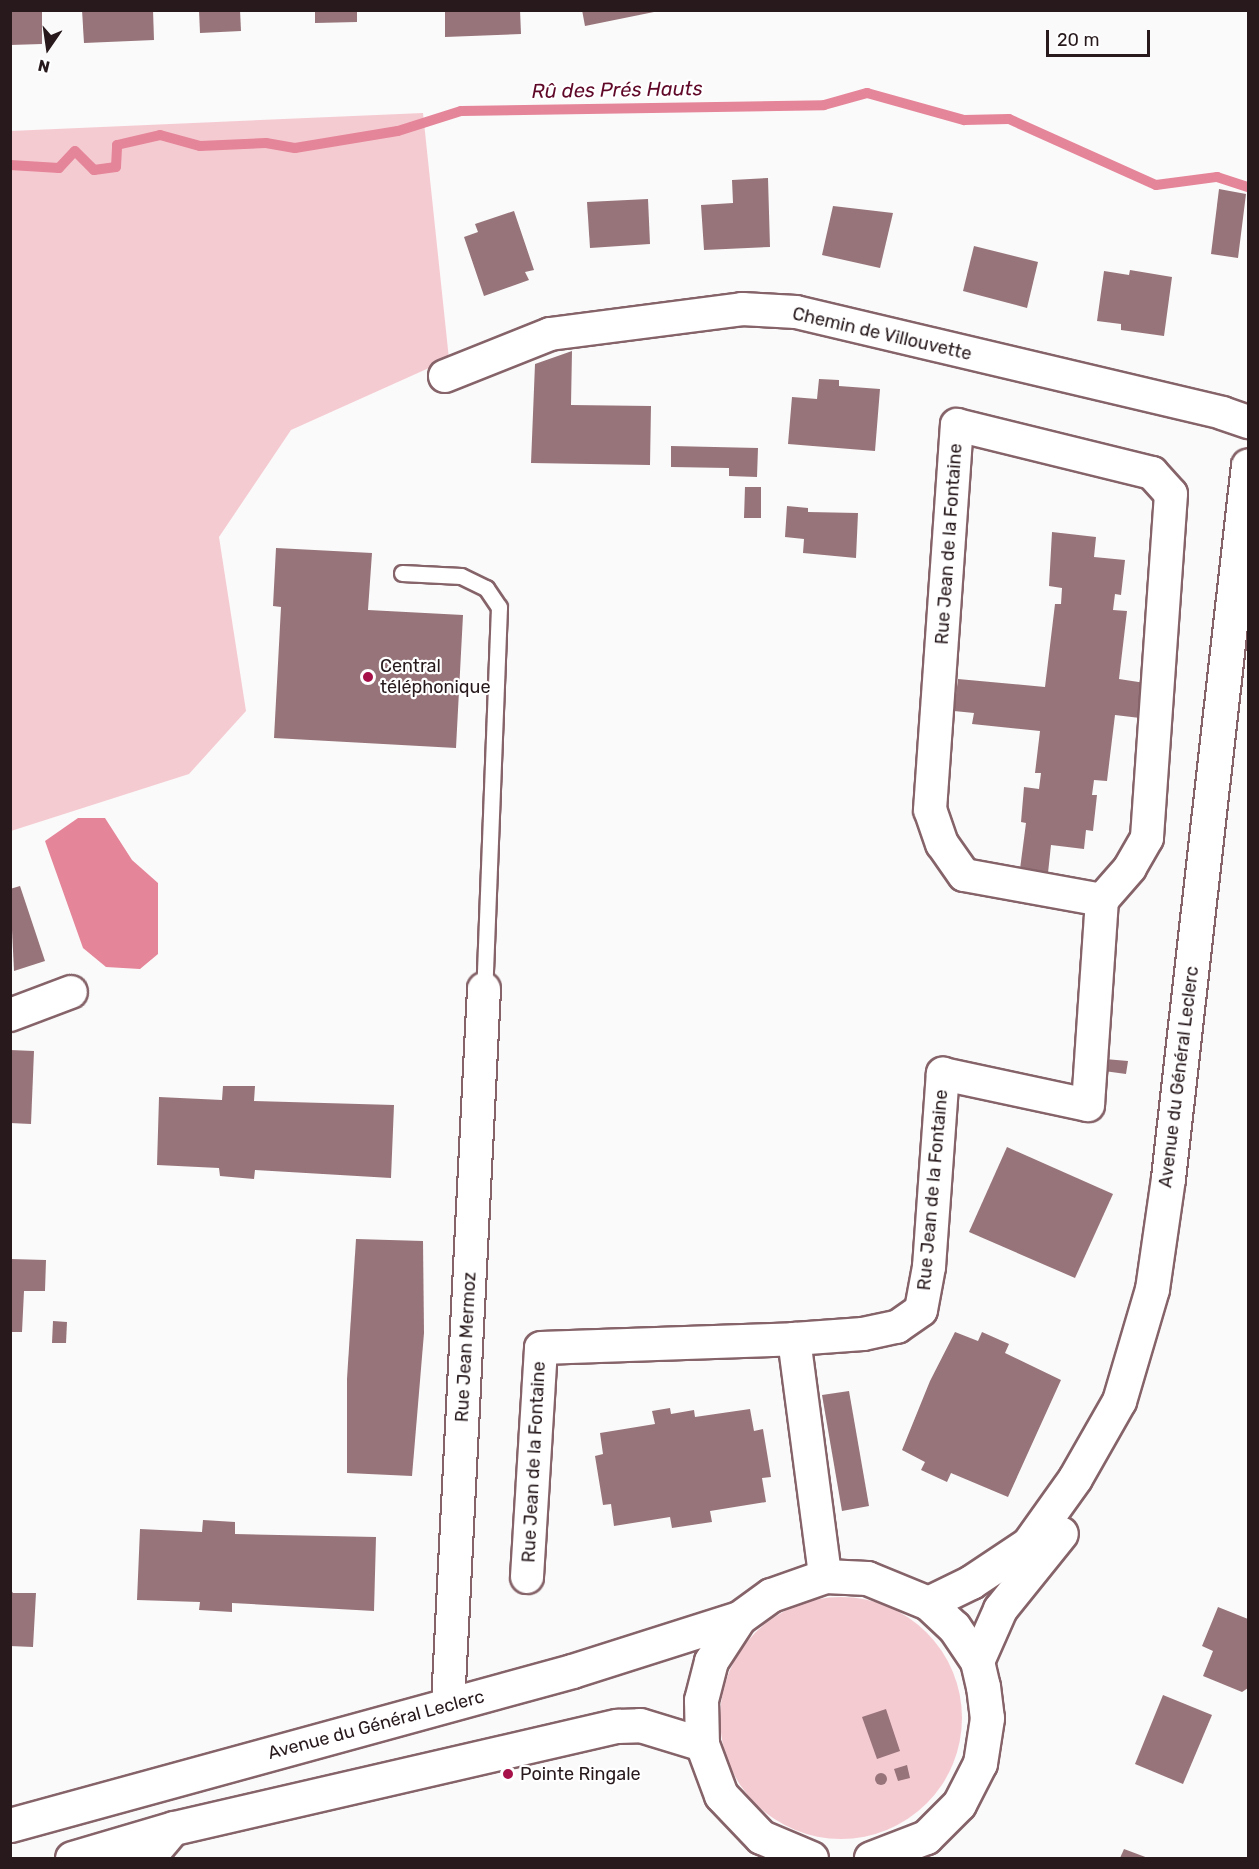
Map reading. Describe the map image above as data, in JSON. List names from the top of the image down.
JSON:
{
  "streets": {
    "main road": ["Avenue du Général Leclerc"],
    "street": ["Chemin de Villouvette", "Rue Jean de la Fontaine", "Rue Jean Mermoz"]
  },
  "crossings": [
    ["Avenue du Général Leclerc", "Rue Jean Mermoz"]
  ],
  "water": ["Rû des Prés Hauts"],
  "places": ["Central téléphonique", "Pointe Ringale"],
  "scale_bar": "20 m",
  "north": "bottom"
}
